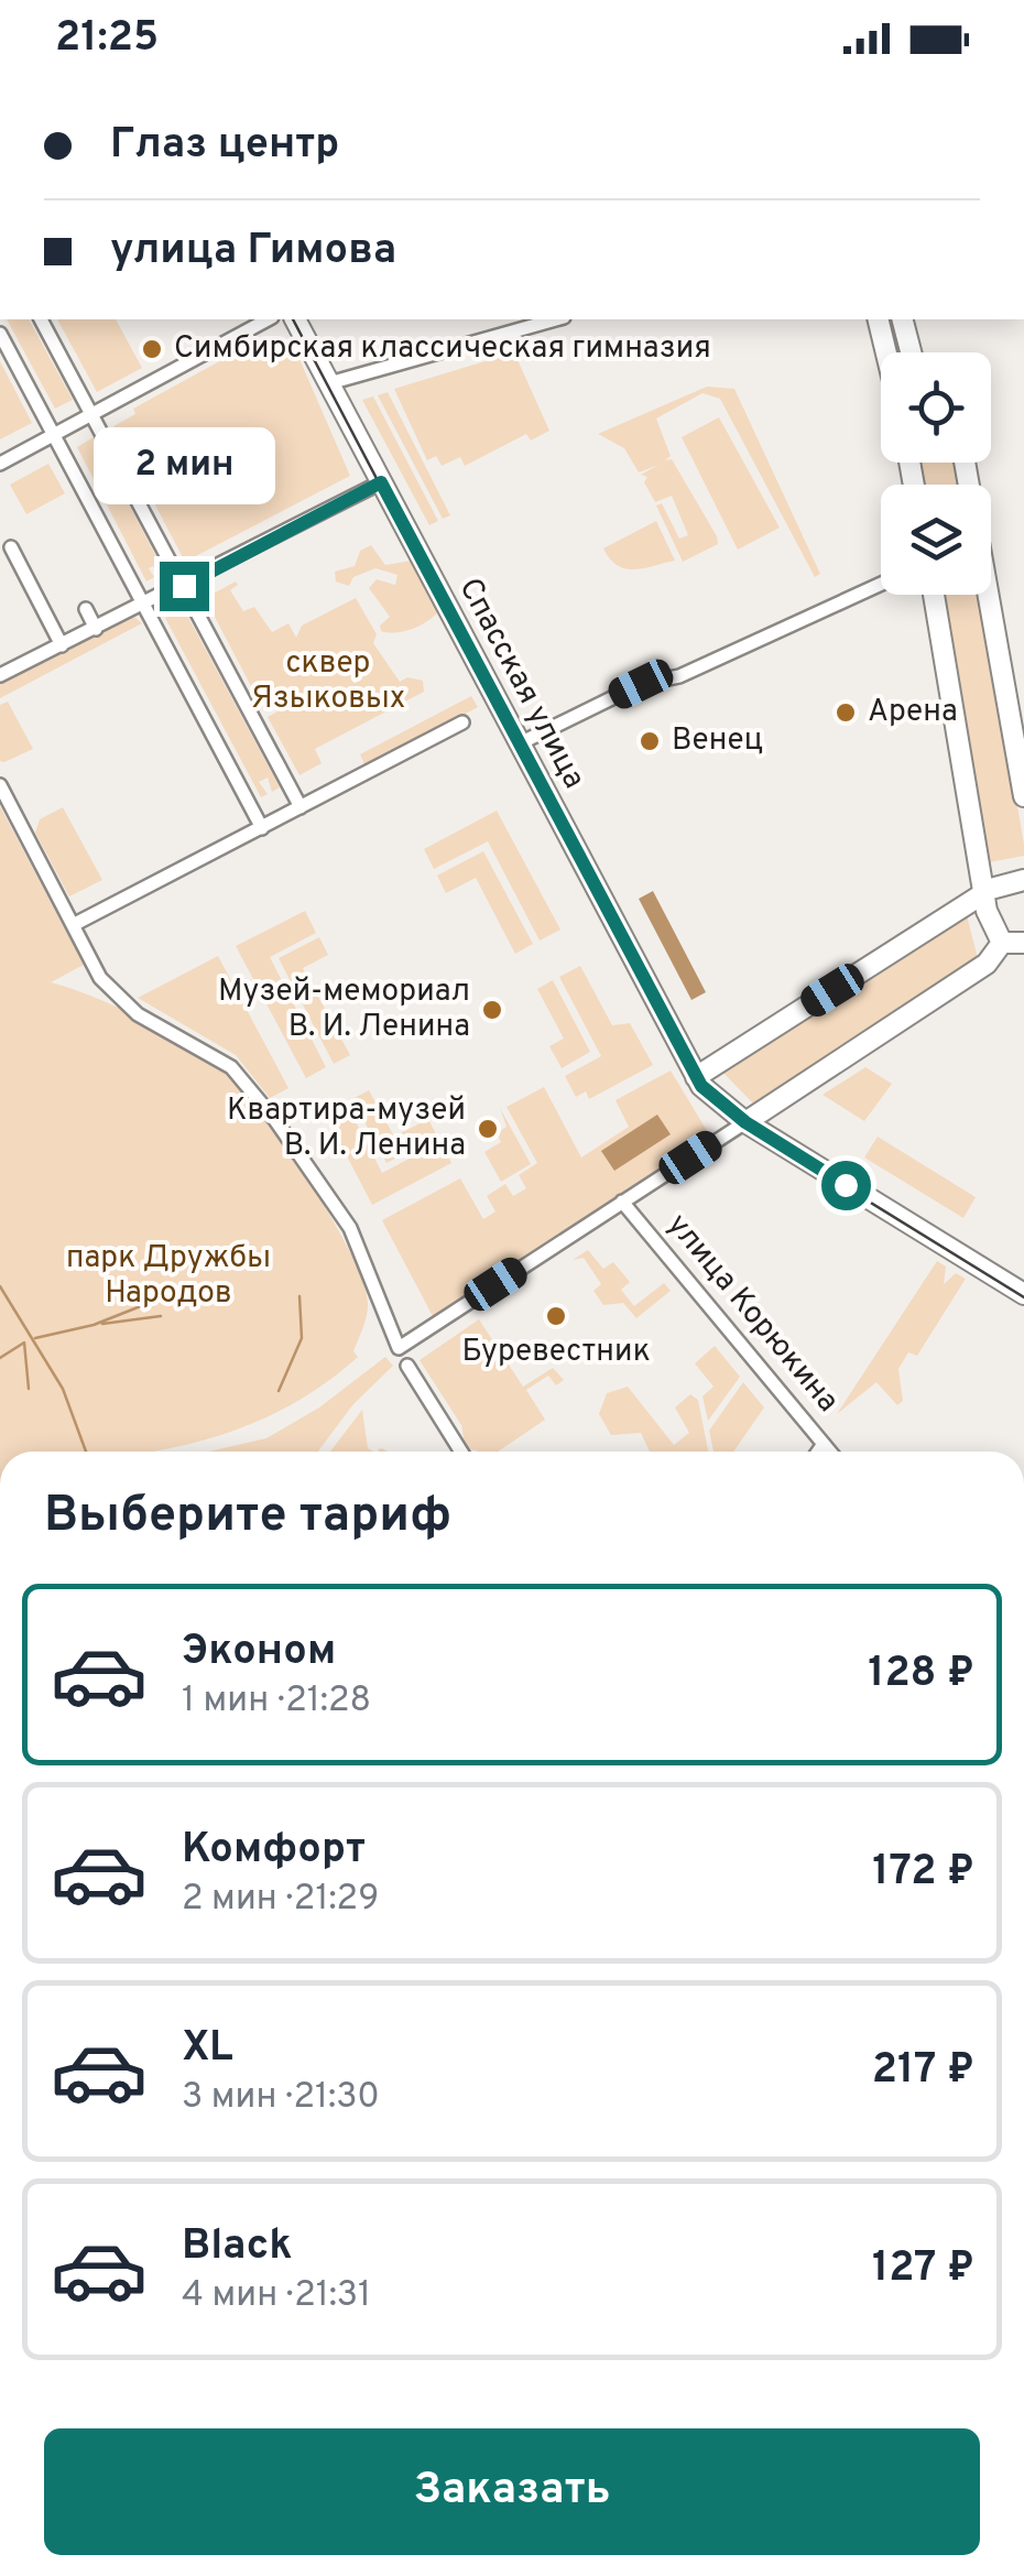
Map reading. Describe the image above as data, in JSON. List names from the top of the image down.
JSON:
{
  "streets": {
    "street": ["Спасская улица", "улица Корюкина"]
  },
  "parks": ["сквер Языковых", "парк Дружбы Народов"],
  "places": [
    "Симбирская классическая гимназия",
    "Арена",
    "Венец",
    "Музей-мемориал В. И. Ленина",
    "Квартира-музей В. И. Ленина",
    "Буревестник"
  ],
  "page": {
    "status": "21:25",
    "banner": ["Глаз центр", "улица Гимова"],
    "bubble": "2 мин",
    "heading": "Выберите тариф",
    "list": [
      {
        "name": "Эконом",
        "note": "1 мин · 21:28",
        "value": "128 ₽"
      },
      {
        "name": "Комфорт",
        "note": "2 мин · 21:29",
        "value": "172 ₽"
      },
      {
        "name": "XL",
        "note": "3 мин · 21:30",
        "value": "217 ₽"
      },
      {
        "name": "Black",
        "note": "4 мин · 21:31",
        "value": "127 ₽"
      }
    ],
    "buttons": "Заказать"
  }
}
